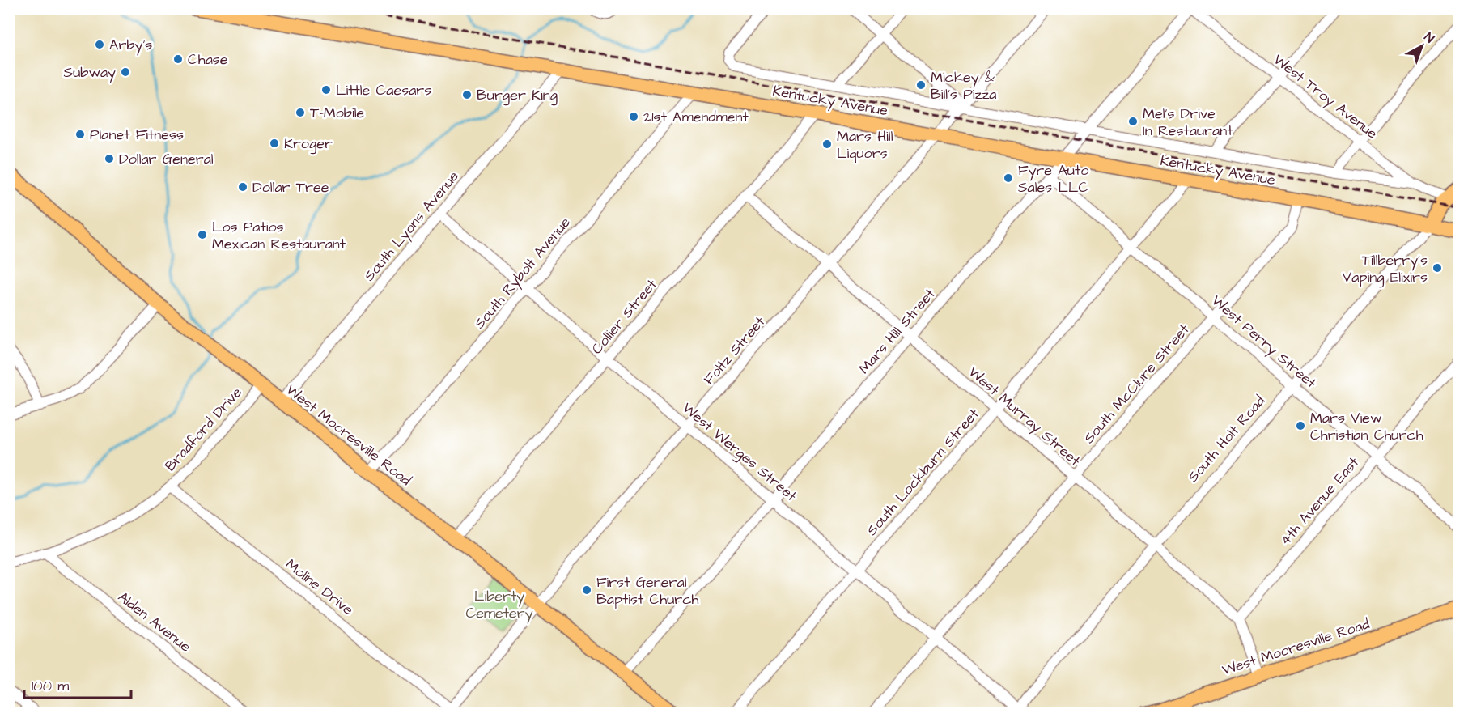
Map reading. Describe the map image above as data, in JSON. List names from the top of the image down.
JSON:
{
  "streets": {
    "main road": ["Kentucky Avenue", "West Mooresville Road", "South Holt Road"],
    "street": [
      "West Troy Avenue",
      "South Lyons Avenue",
      "South Rybolt Avenue",
      "Collier Street",
      "Mars Hill Street",
      "West Perry Street",
      "Foltz Street",
      "South McClure Street",
      "West Murray Street",
      "Bradford Drive",
      "West Werges Street",
      "South Lockburn Street",
      "4th Avenue East",
      "Moline Drive",
      "Alden Avenue"
    ]
  },
  "crossings": [
    ["West Troy Avenue", "Mars Hill Street"],
    ["West Troy Avenue", "South Holt Road"],
    ["Kentucky Avenue", "South Lyons Avenue"],
    ["Kentucky Avenue", "South Rybolt Avenue"],
    ["Kentucky Avenue", "Collier Street"],
    ["Kentucky Avenue", "Mars Hill Street"],
    ["Kentucky Avenue", "Foltz Street"],
    ["Kentucky Avenue", "South McClure Street"],
    ["Kentucky Avenue", "South Holt Road"],
    ["Kentucky Avenue", "South Lockburn Street"],
    ["South Lyons Avenue", "West Mooresville Road"],
    ["South Lyons Avenue", "West Werges Street"],
    ["South Rybolt Avenue", "West Mooresville Road"],
    ["South Rybolt Avenue", "West Werges Street"],
    ["Collier Street", "West Murray Street"],
    ["Collier Street", "West Mooresville Road"],
    ["Collier Street", "West Werges Street"],
    ["Mars Hill Street", "West Perry Street"],
    ["Mars Hill Street", "West Murray Street"],
    ["Mars Hill Street", "West Mooresville Road"],
    ["Mars Hill Street", "West Werges Street"],
    ["West Perry Street", "South McClure Street"],
    ["West Perry Street", "South Holt Road"],
    ["West Perry Street", "South Lockburn Street"],
    ["West Perry Street", "4th Avenue East"],
    ["Foltz Street", "West Murray Street"],
    ["Foltz Street", "West Mooresville Road"],
    ["Foltz Street", "West Werges Street"],
    ["Foltz Street", "Moline Drive"],
    ["South McClure Street", "West Murray Street"],
    ["South McClure Street", "West Werges Street"],
    ["West Murray Street", "West Mooresville Road"],
    ["West Murray Street", "South Holt Road"],
    ["West Murray Street", "South Lockburn Street"],
    ["West Murray Street", "4th Avenue East"],
    ["Bradford Drive", "West Mooresville Road"],
    ["Bradford Drive", "Moline Drive"],
    ["Bradford Drive", "Alden Avenue"],
    ["South Holt Road", "West Werges Street"],
    ["West Werges Street", "South Lockburn Street"]
  ],
  "parks": ["Liberty Cemetery"],
  "places": [
    "Arby's",
    "Chase",
    "Subway",
    "Mickey & Bill's Pizza",
    "Little Caesars",
    "Burger King",
    "T-Mobile",
    "21st Amendment",
    "Mel's Drive In Restaurant",
    "Planet Fitness",
    "Kroger",
    "Mars Hill Liquors",
    "Dollar General",
    "Fyre Auto Sales LLC",
    "Dollar Tree",
    "Los Patios Mexican Restaurant",
    "Tillberry's Vaping Elixirs",
    "Mars View Christian Church",
    "First General Baptist Church"
  ],
  "scale_bar": "100 m",
  "north": "top right"
}
